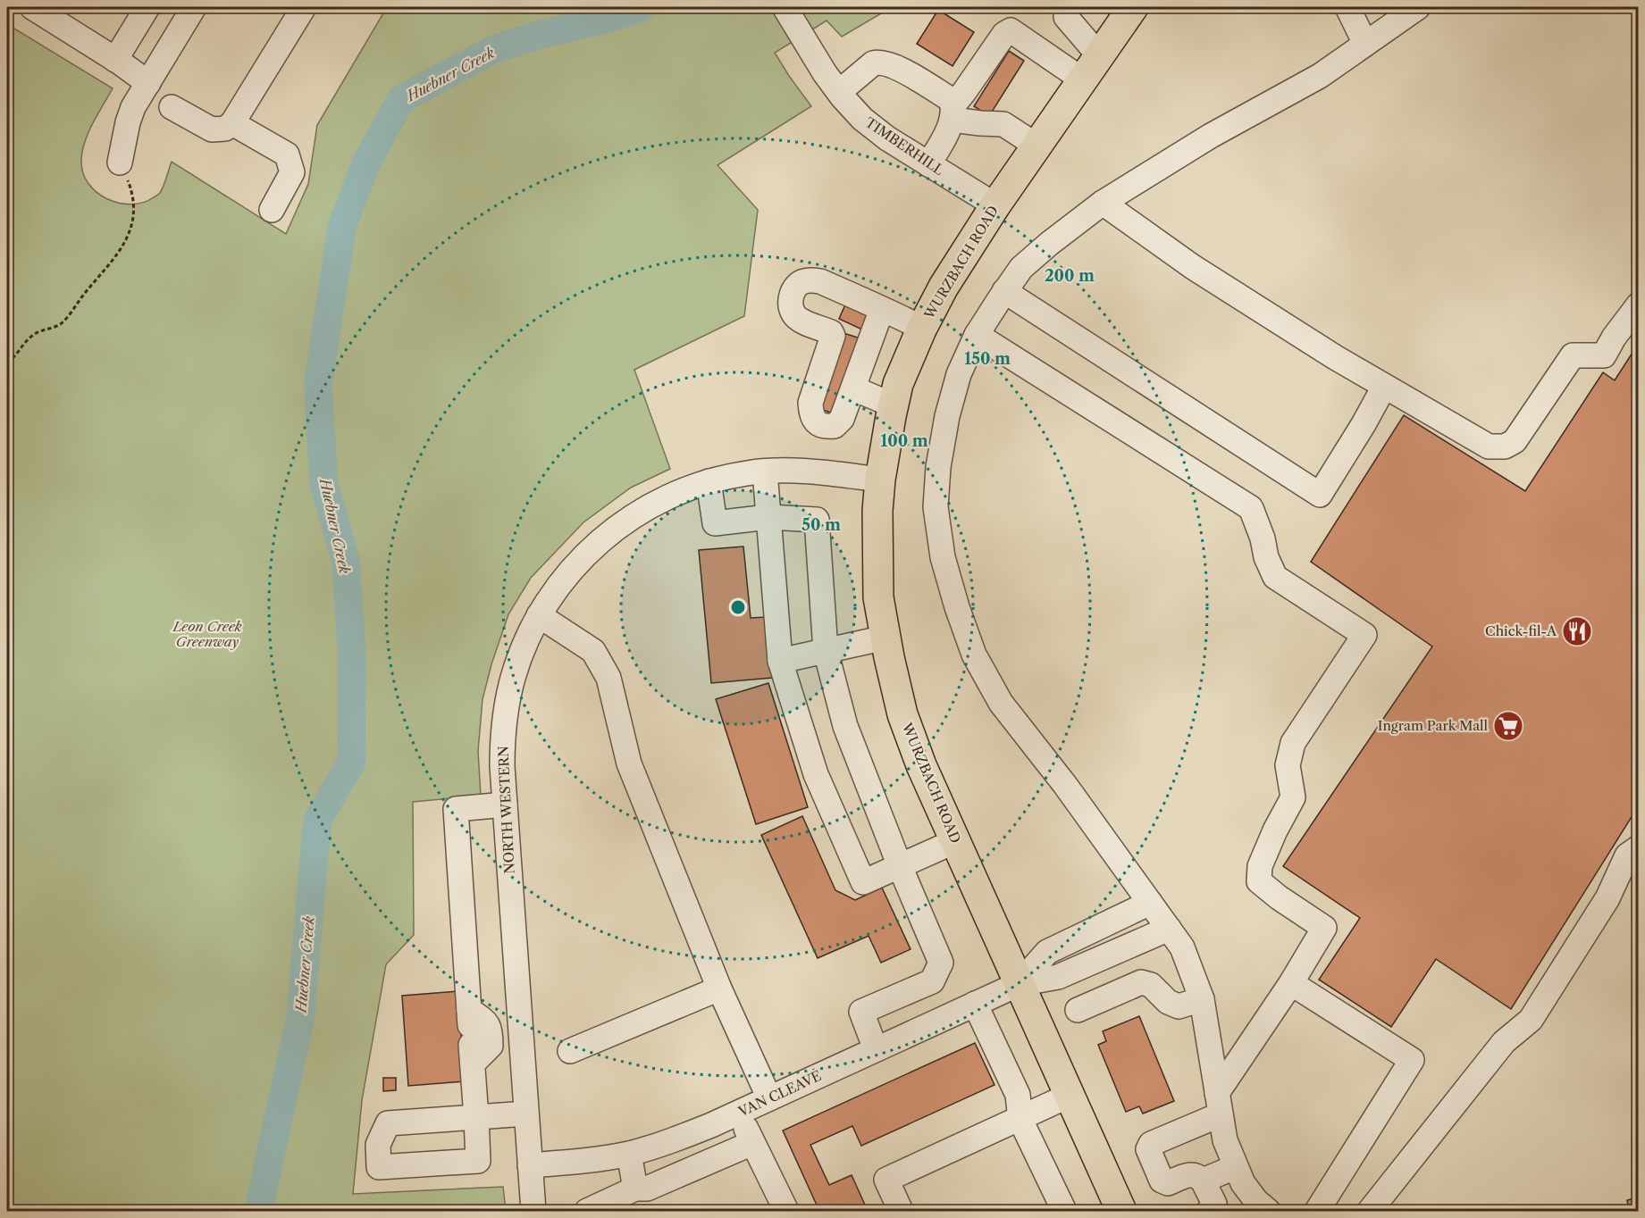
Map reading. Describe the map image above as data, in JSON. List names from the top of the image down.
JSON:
{
  "streets": {
    "main road": ["WURZBACH ROAD"],
    "street": ["TIMBERHILL", "NORTH WESTERN", "VAN CLEAVE"]
  },
  "crossings": [
    ["TIMBERHILL", "WURZBACH ROAD"],
    ["WURZBACH ROAD", "NORTH WESTERN"],
    ["WURZBACH ROAD", "VAN CLEAVE"],
    ["NORTH WESTERN", "VAN CLEAVE"]
  ],
  "water": ["Huebner Creek"],
  "parks": ["Leon Creek Greenway"],
  "places": {
    "restaurant": ["Chick-fil-A"],
    "supermarket": ["Ingram Park Mall"]
  },
  "rings": [
    "200 m",
    "150 m",
    "100 m",
    "50 m"
  ]
}
